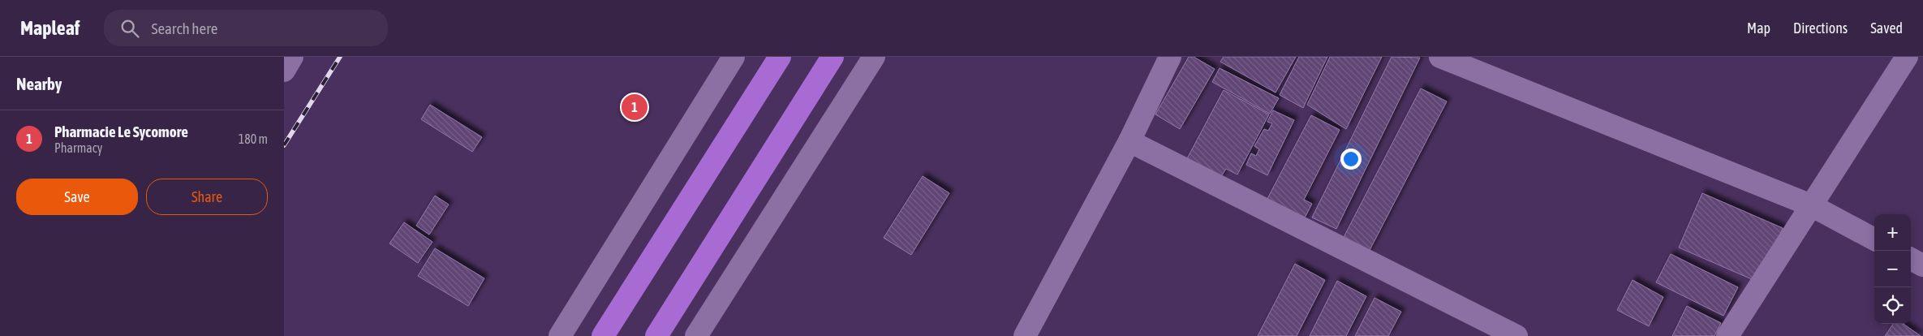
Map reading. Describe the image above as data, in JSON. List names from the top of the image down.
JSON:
{
  "page": {
    "header": "Mapleaf",
    "search": "Search here",
    "nav": ["Map", "Directions", "Saved"],
    "heading": "Nearby",
    "pins": "1",
    "list": [
      {
        "mark": "1",
        "name": "Pharmacie Le Sycomore",
        "note": "Pharmacy",
        "value": "180 m"
      }
    ],
    "buttons": ["Save", "Share"],
    "map_buttons": ["+", "−"]
  }
}
